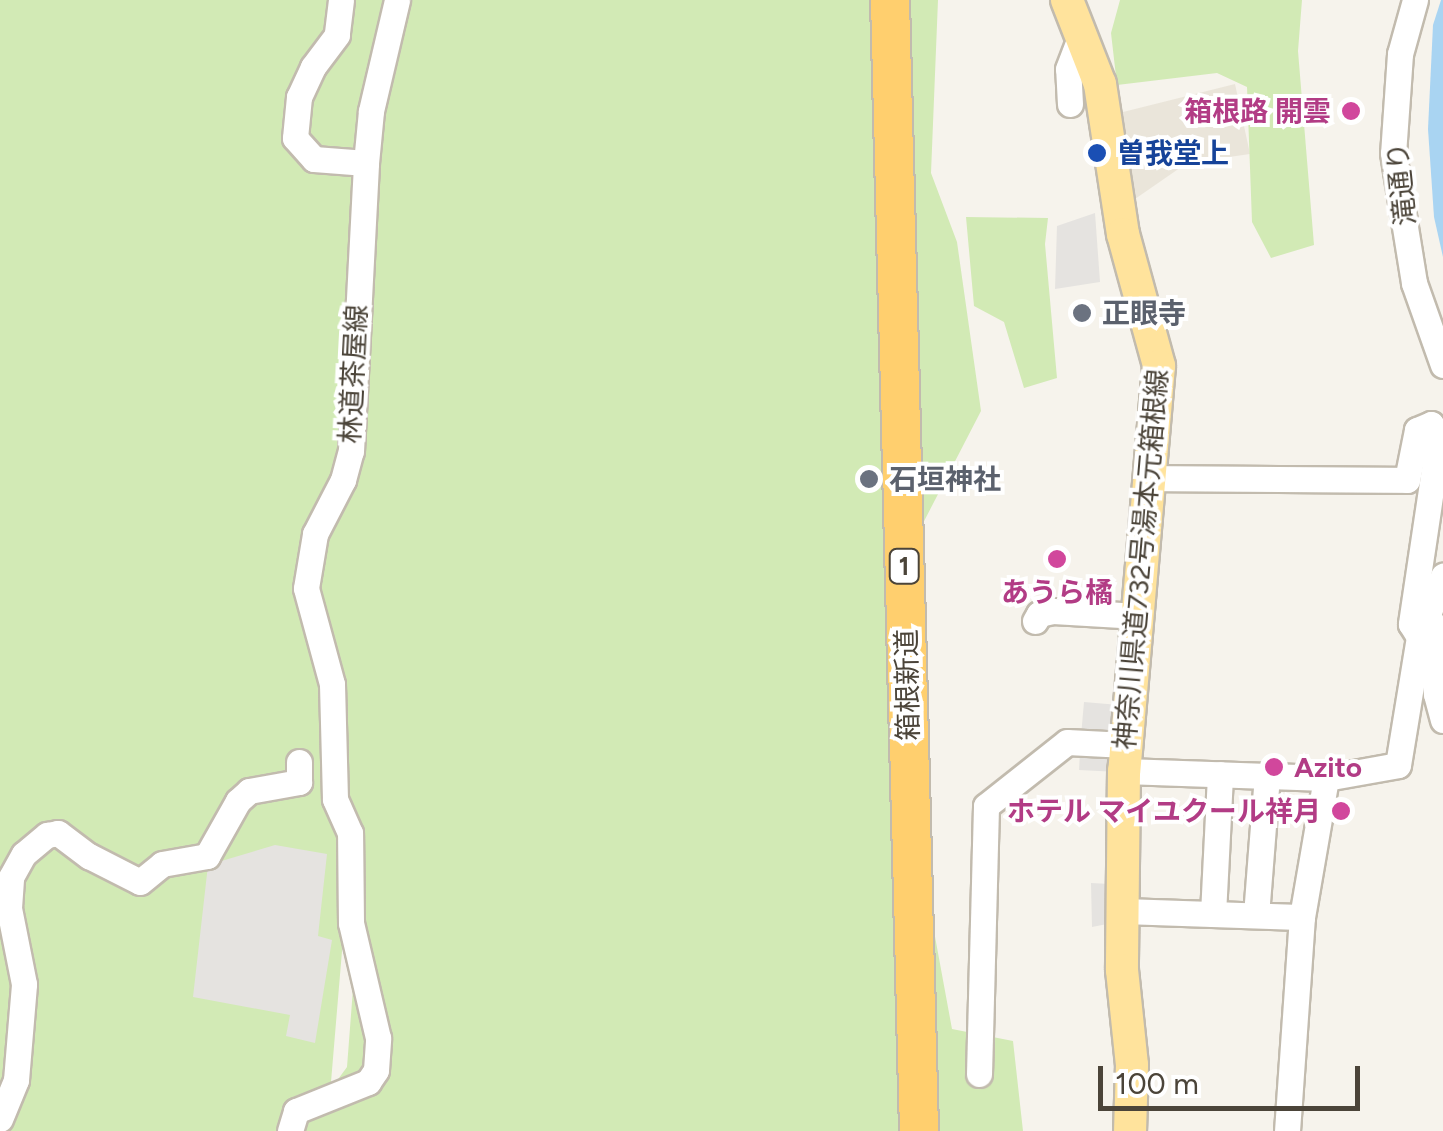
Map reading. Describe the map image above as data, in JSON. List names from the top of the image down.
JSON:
{
  "streets": {
    "highway": ["1", "箱根新道"],
    "main road": ["神奈川県道732号湯本元箱根線"],
    "street": ["滝通り", "林道茶屋線"]
  },
  "places": [
    "箱根路 開雲",
    "曽我堂上",
    "正眼寺",
    "石垣神社",
    "あうら橘",
    "Azito",
    "ホテル マイユクール祥月"
  ],
  "scale_bar": "100 m"
}
